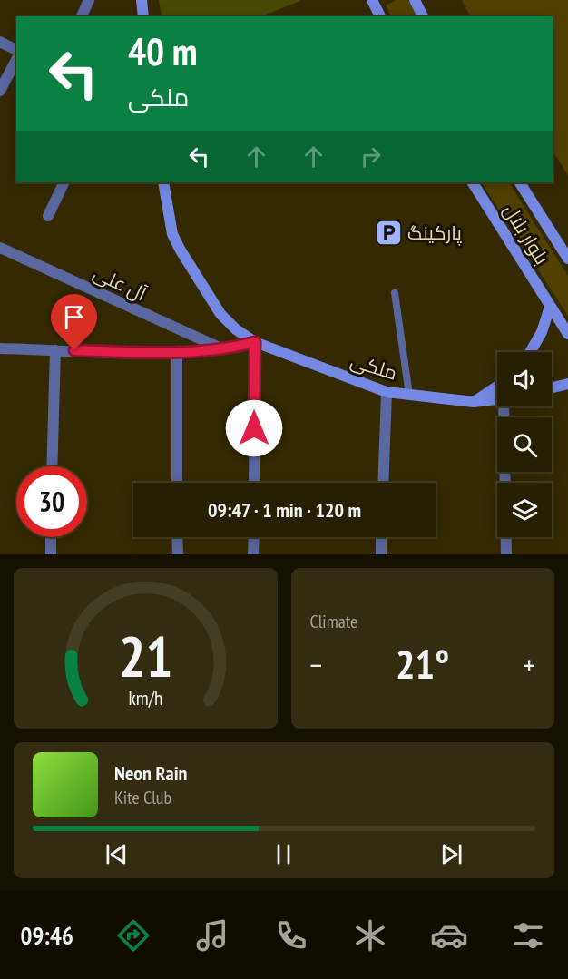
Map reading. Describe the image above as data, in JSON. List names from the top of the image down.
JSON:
{
  "streets": {
    "street": ["بلوار بلال", "آل علی", "ملکی"]
  },
  "places": {
    "parking": ["پارکینگ"]
  },
  "page": {
    "turn": ["40 m", "ملکی"],
    "limit": "30",
    "trip": "09:47 · 1 min · 120 m",
    "tile": "Climate",
    "heat": ["−", "21°", "+"],
    "song": ["Neon Rain", "Kite Club"],
    "tabs": "09:46",
    "gauge": ["21", "km/h"]
  }
}
